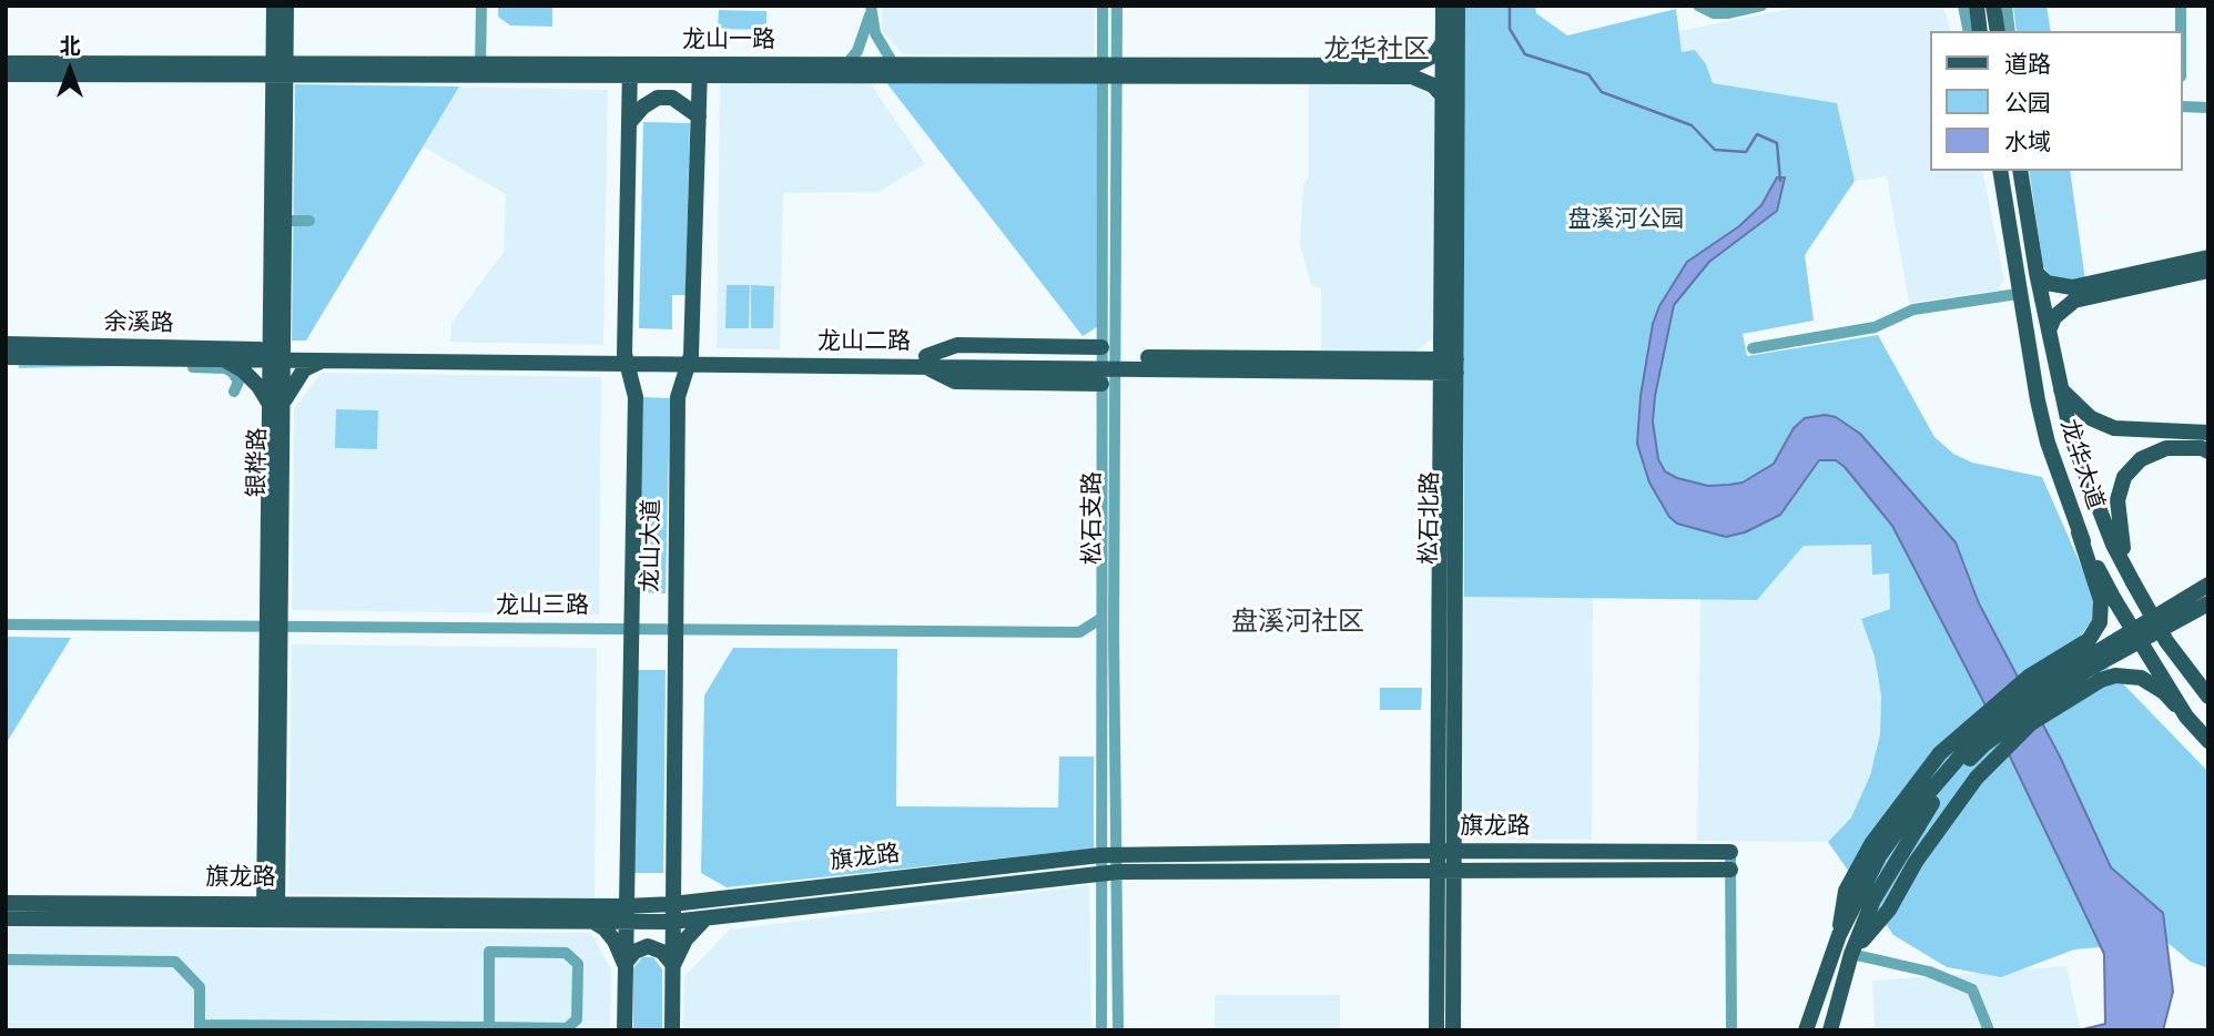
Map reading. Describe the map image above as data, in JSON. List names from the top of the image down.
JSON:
{
  "streets": {
    "main road": [
      "龙山一路",
      "余溪路",
      "龙山二路",
      "银桦路",
      "龙华大道",
      "松石北路",
      "龙山大道",
      "旗龙路"
    ],
    "street": ["松石支路", "龙山三路"]
  },
  "crossings": [
    ["龙山一路", "银桦路"],
    ["龙山一路", "松石支路"],
    ["龙山一路", "松石北路"],
    ["龙山一路", "龙山大道"],
    ["余溪路", "龙山二路"],
    ["余溪路", "银桦路"],
    ["龙山二路", "银桦路"],
    ["龙山二路", "松石支路"],
    ["龙山二路", "松石北路"],
    ["龙山二路", "龙山大道"],
    ["银桦路", "龙山三路"],
    ["银桦路", "旗龙路"],
    ["松石支路", "旗龙路"],
    ["松石北路", "旗龙路"],
    ["龙山大道", "龙山三路"],
    ["龙山大道", "旗龙路"]
  ],
  "districts": ["龙华社区", "盘溪河社区"],
  "parks": ["盘溪河公园"],
  "legend": ["道路", "公园", "水域"],
  "north": "top"
}
